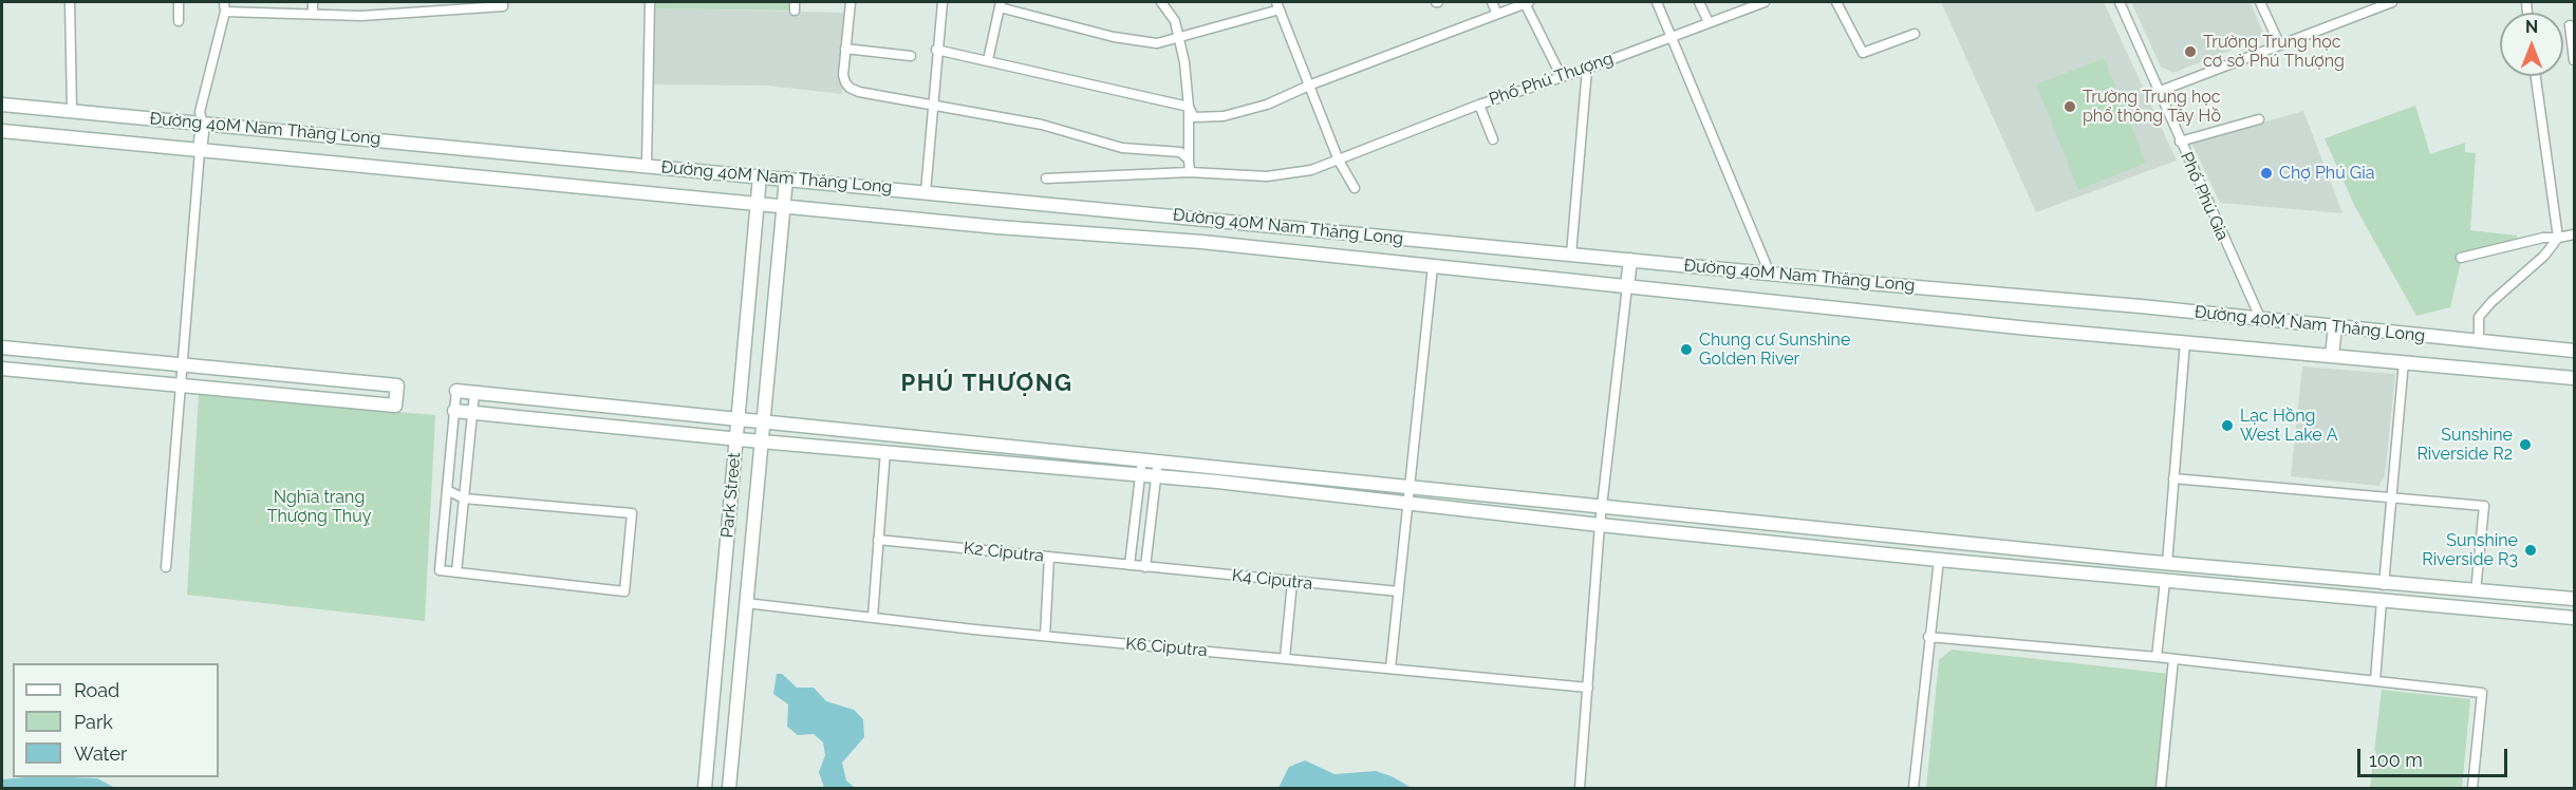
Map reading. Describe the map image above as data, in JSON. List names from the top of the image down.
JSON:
{
  "streets": {
    "street": [
      "Phố Phú Thượng",
      "Đường 40M Nam Thăng Long",
      "Phố Phú Gia",
      "Park Street",
      "K2 Ciputra",
      "K4 Ciputra",
      "K6 Ciputra"
    ]
  },
  "crossings": [
    ["Đường 40M Nam Thăng Long", "Phố Phú Gia"],
    ["Đường 40M Nam Thăng Long", "Park Street"],
    ["Park Street", "K6 Ciputra"],
    ["K2 Ciputra", "K4 Ciputra"]
  ],
  "districts": ["PHÚ THƯỢNG"],
  "parks": ["Nghĩa trang Thượng Thuỵ"],
  "places": [
    "Trường Trung học cơ sở Phú Thượng",
    "Trường Trung học phổ thông Tây Hồ",
    "Chợ Phú Gia",
    "Chung cư Sunshine Golden River",
    "Lạc Hồng West Lake A",
    "Sunshine Riverside R2",
    "Sunshine Riverside R3"
  ],
  "legend": ["Road", "Park", "Water"],
  "scale_bar": "100 m",
  "north": "top"
}
